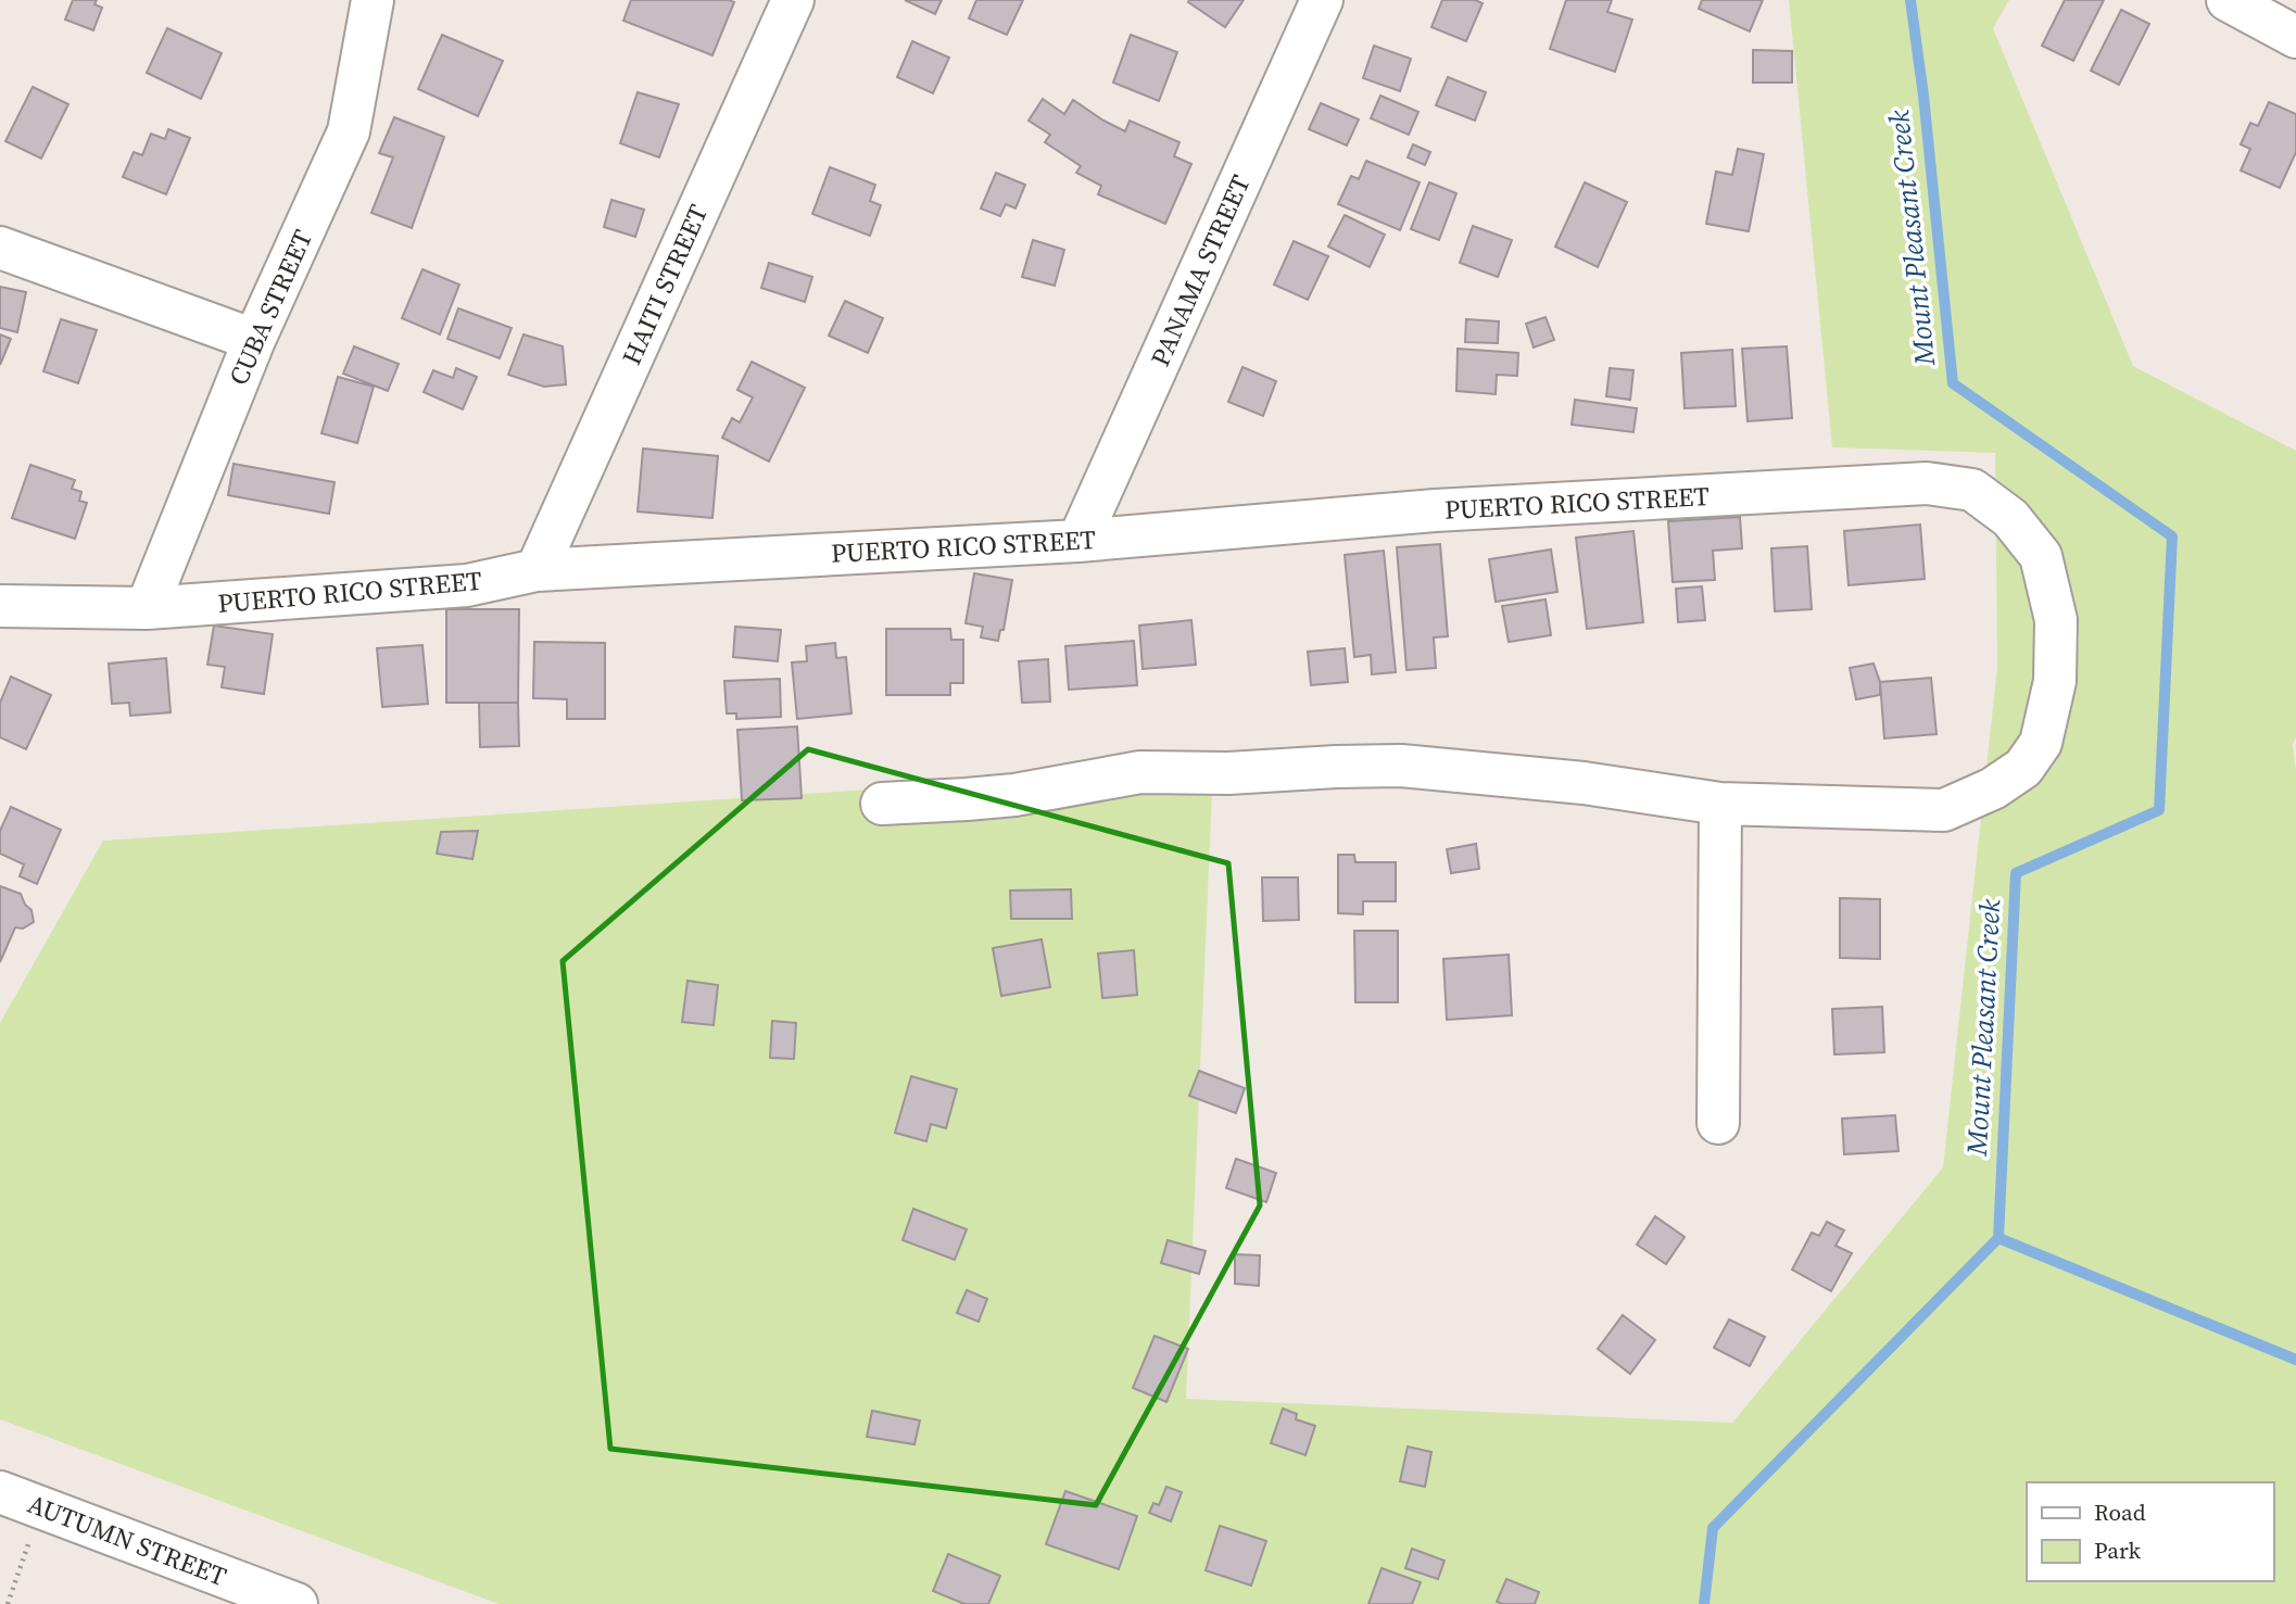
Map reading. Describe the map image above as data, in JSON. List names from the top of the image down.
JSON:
{
  "streets": {
    "street": [
      "PANAMA STREET",
      "HAITI STREET",
      "CUBA STREET",
      "PUERTO RICO STREET",
      "AUTUMN STREET"
    ]
  },
  "crossings": [
    ["PANAMA STREET", "PUERTO RICO STREET"],
    ["HAITI STREET", "PUERTO RICO STREET"],
    ["CUBA STREET", "PUERTO RICO STREET"]
  ],
  "water": ["Mount Pleasant Creek"],
  "legend": ["Road", "Park"]
}
